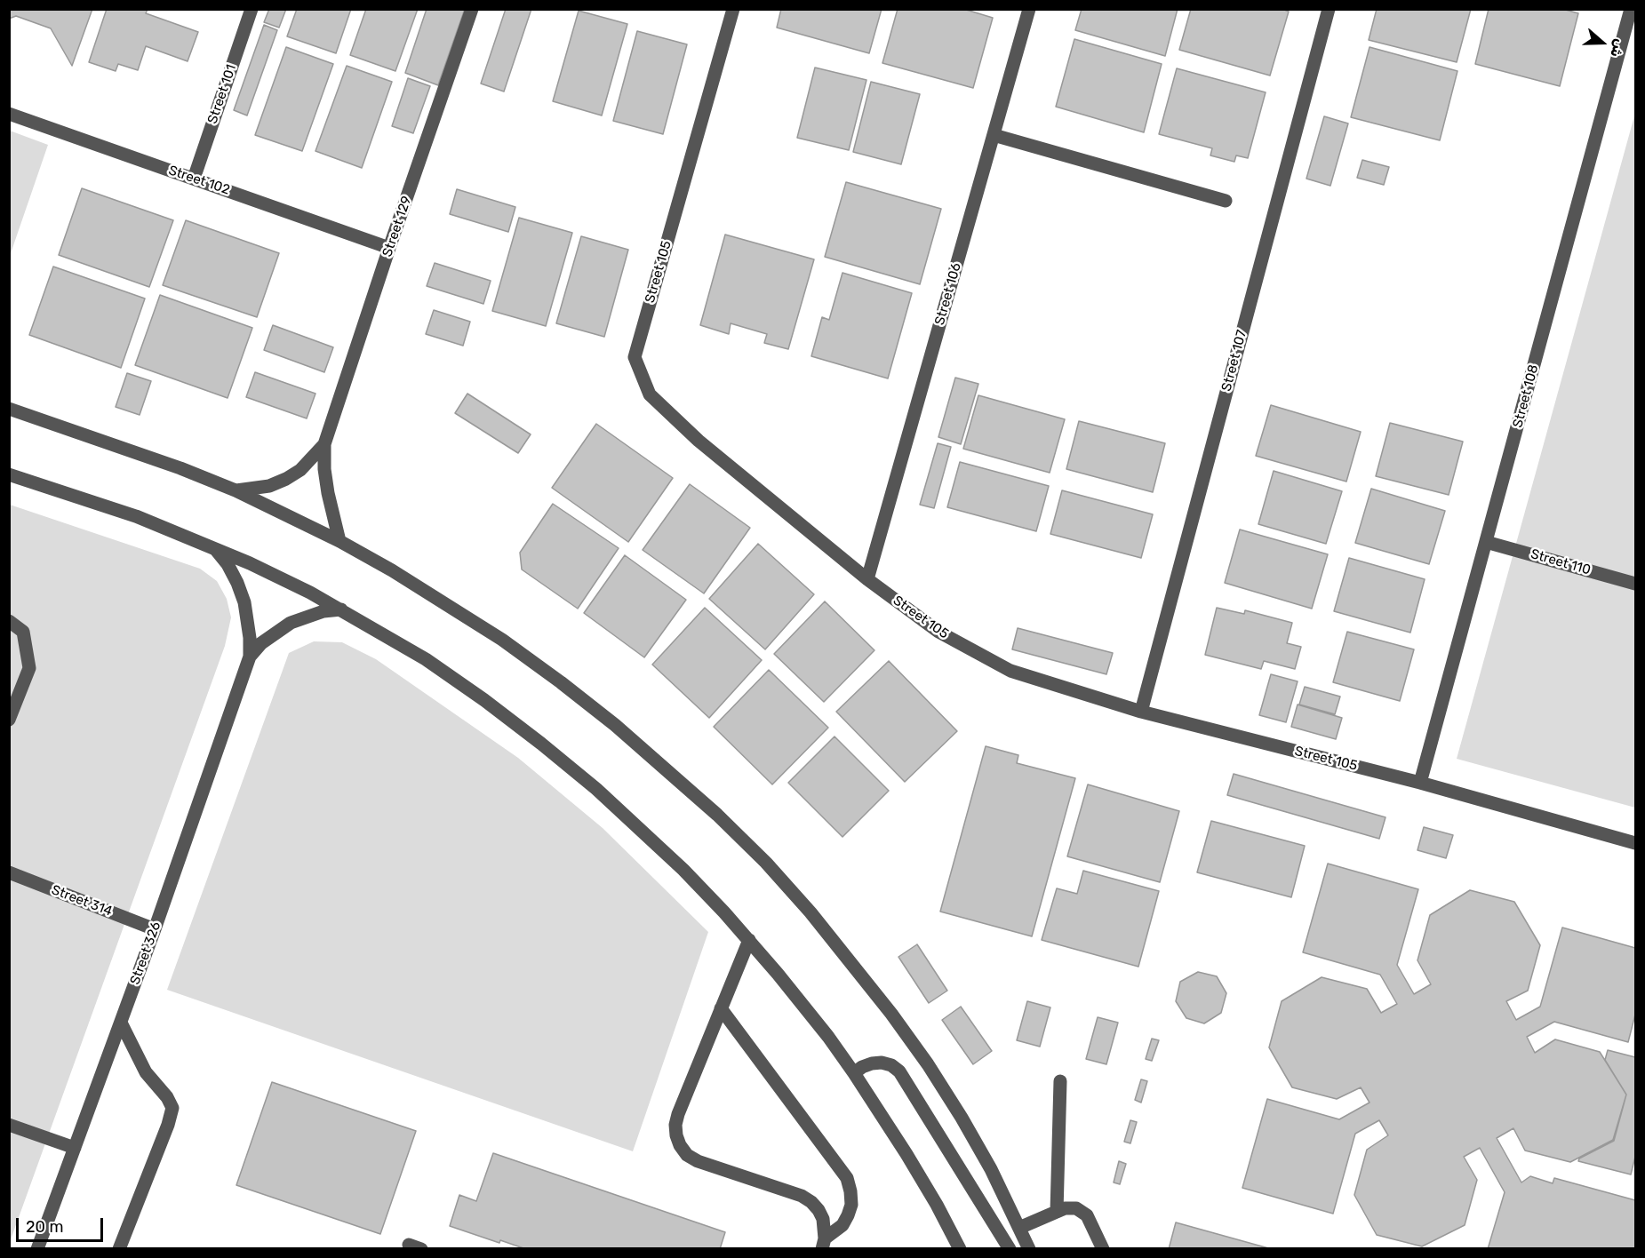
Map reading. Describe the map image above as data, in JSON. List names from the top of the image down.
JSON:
{
  "streets": {
    "street": [
      "Street 101",
      "Street 102",
      "Street 129",
      "Street 105",
      "Street 106",
      "Street 107",
      "Street 108",
      "Street 110",
      "Street 314",
      "Street 326"
    ]
  },
  "crossings": [
    ["Street 101", "Street 102"],
    ["Street 102", "Street 129"],
    ["Street 105", "Street 106"],
    ["Street 105", "Street 107"],
    ["Street 105", "Street 108"],
    ["Street 108", "Street 110"],
    ["Street 314", "Street 326"]
  ],
  "scale_bar": "20 m",
  "north": "right"
}
